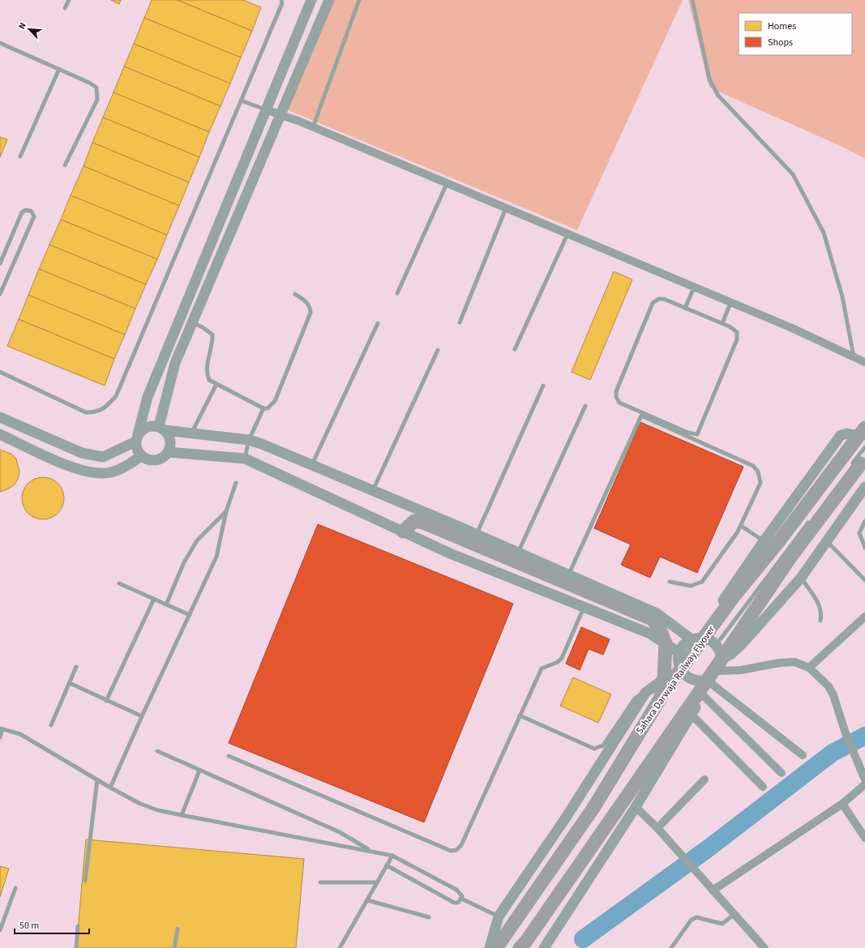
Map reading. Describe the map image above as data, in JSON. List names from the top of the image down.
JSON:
{
  "streets": {
    "highway": ["Sahara Darwaja Railway Flyover"]
  },
  "legend": ["Homes", "Shops"],
  "scale_bar": "50 m",
  "north": "top left"
}
